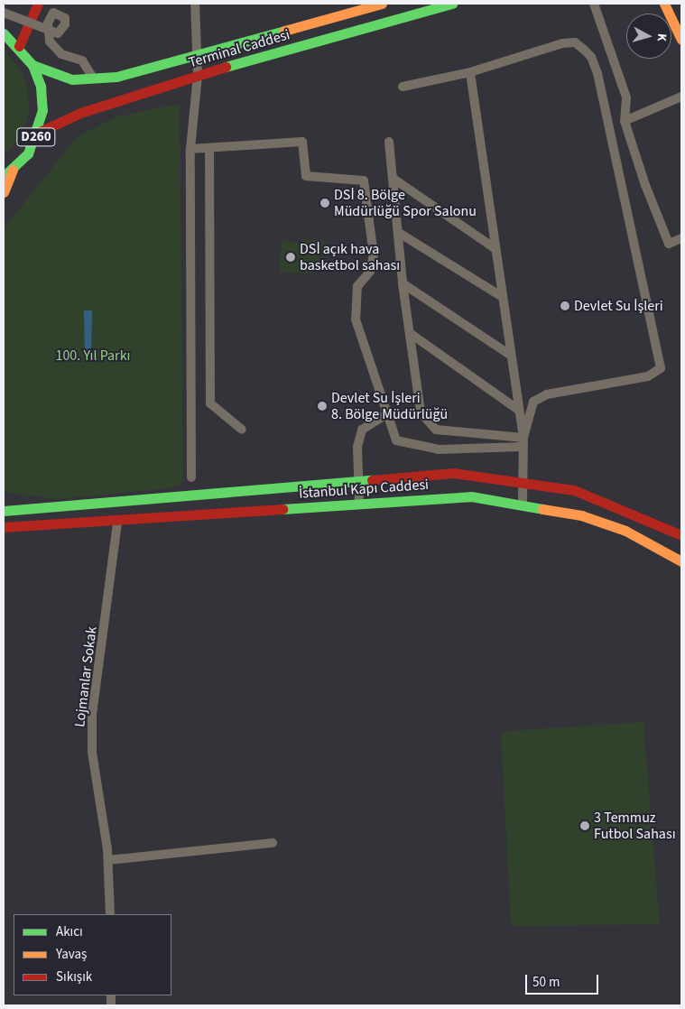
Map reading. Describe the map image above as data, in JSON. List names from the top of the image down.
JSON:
{
  "streets": {
    "main road": ["Terminal Caddesi", "D260", "İstanbul Kapı Caddesi"],
    "street": ["Lojmanlar Sokak"]
  },
  "crossings": [
    ["Terminal Caddesi", "D260"],
    ["İstanbul Kapı Caddesi", "Lojmanlar Sokak"]
  ],
  "parks": ["100. Yıl Parkı"],
  "places": [
    "DSİ 8. Bölge Müdürlüğü Spor Salonu",
    "DSİ açık hava basketbol sahası",
    "Devlet Su İşleri",
    "Devlet Su İşleri 8. Bölge Müdürlüğü",
    "3 Temmuz Futbol Sahası"
  ],
  "legend": ["Akıcı", "Yavaş", "Sıkışık"],
  "scale_bar": "50 m",
  "north": "right"
}
